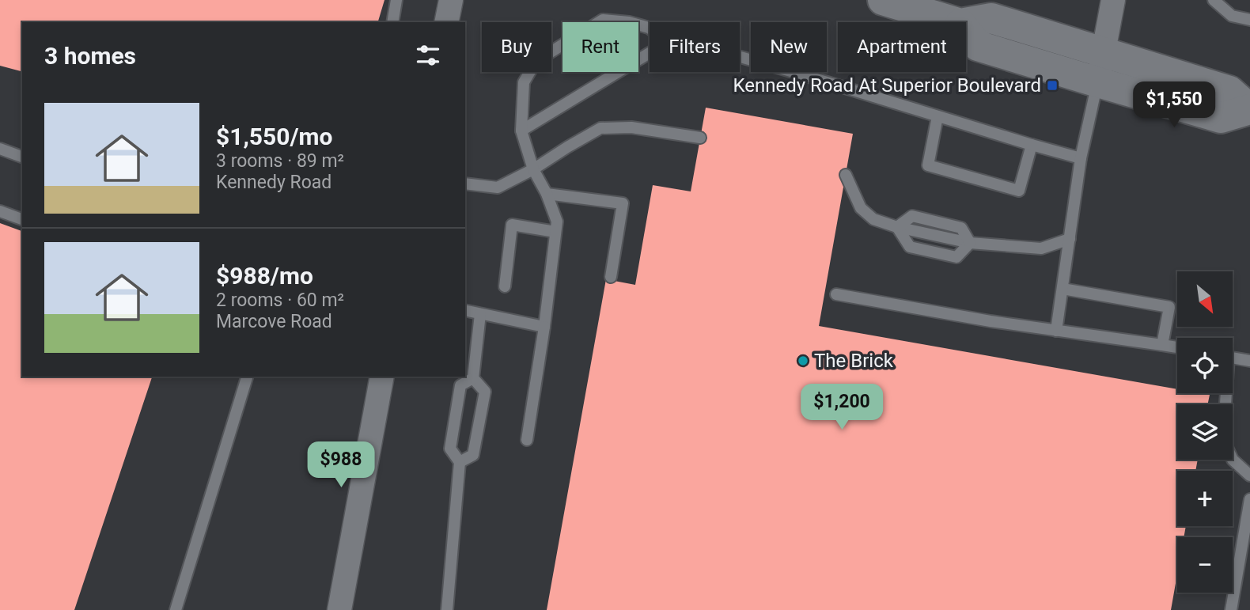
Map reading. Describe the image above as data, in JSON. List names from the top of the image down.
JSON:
{
  "places": {
    "transit": ["Kennedy Road At Superior Boulevard"],
    "other": ["The Brick"]
  },
  "north": "bottom right",
  "page": {
    "chip": [
      "Buy",
      "Rent",
      "Filters",
      "New",
      "Apartment"
    ],
    "heading": "3 homes",
    "price": ["$1,550", "$1,200", "$988"],
    "list": [
      {
        "name": "$1,550/mo",
        "note": "3 rooms · 89 m² · Kennedy Road"
      },
      {
        "name": "$988/mo",
        "note": "2 rooms · 60 m² · Marcove Road"
      }
    ],
    "map_buttons": ["+", "−"]
  }
}
